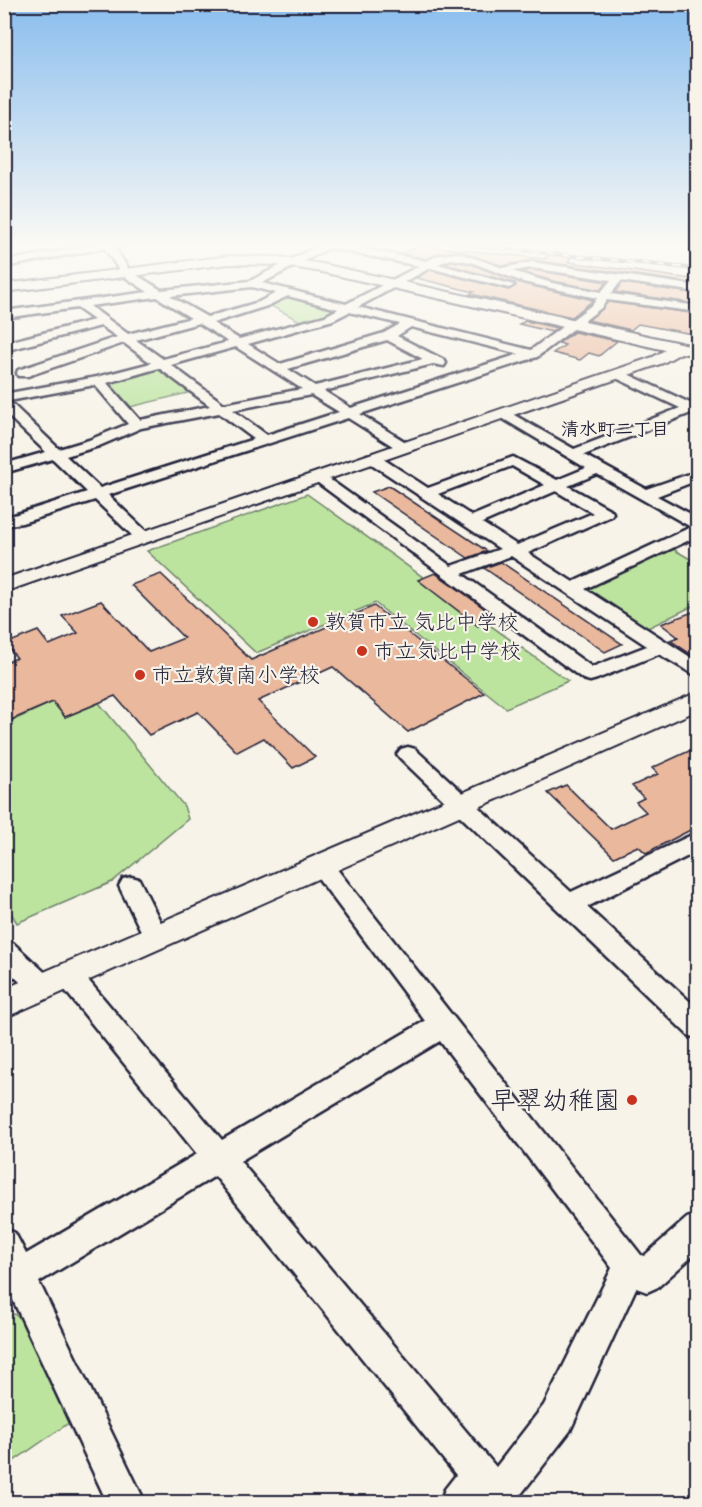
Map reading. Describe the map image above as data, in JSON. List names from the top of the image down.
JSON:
{
  "districts": ["清水町二丁目"],
  "places": [
    "敦賀市立 気比中学校",
    "市立気比中学校",
    "市立敦賀南小学校",
    "早翠幼稚園"
  ]
}
